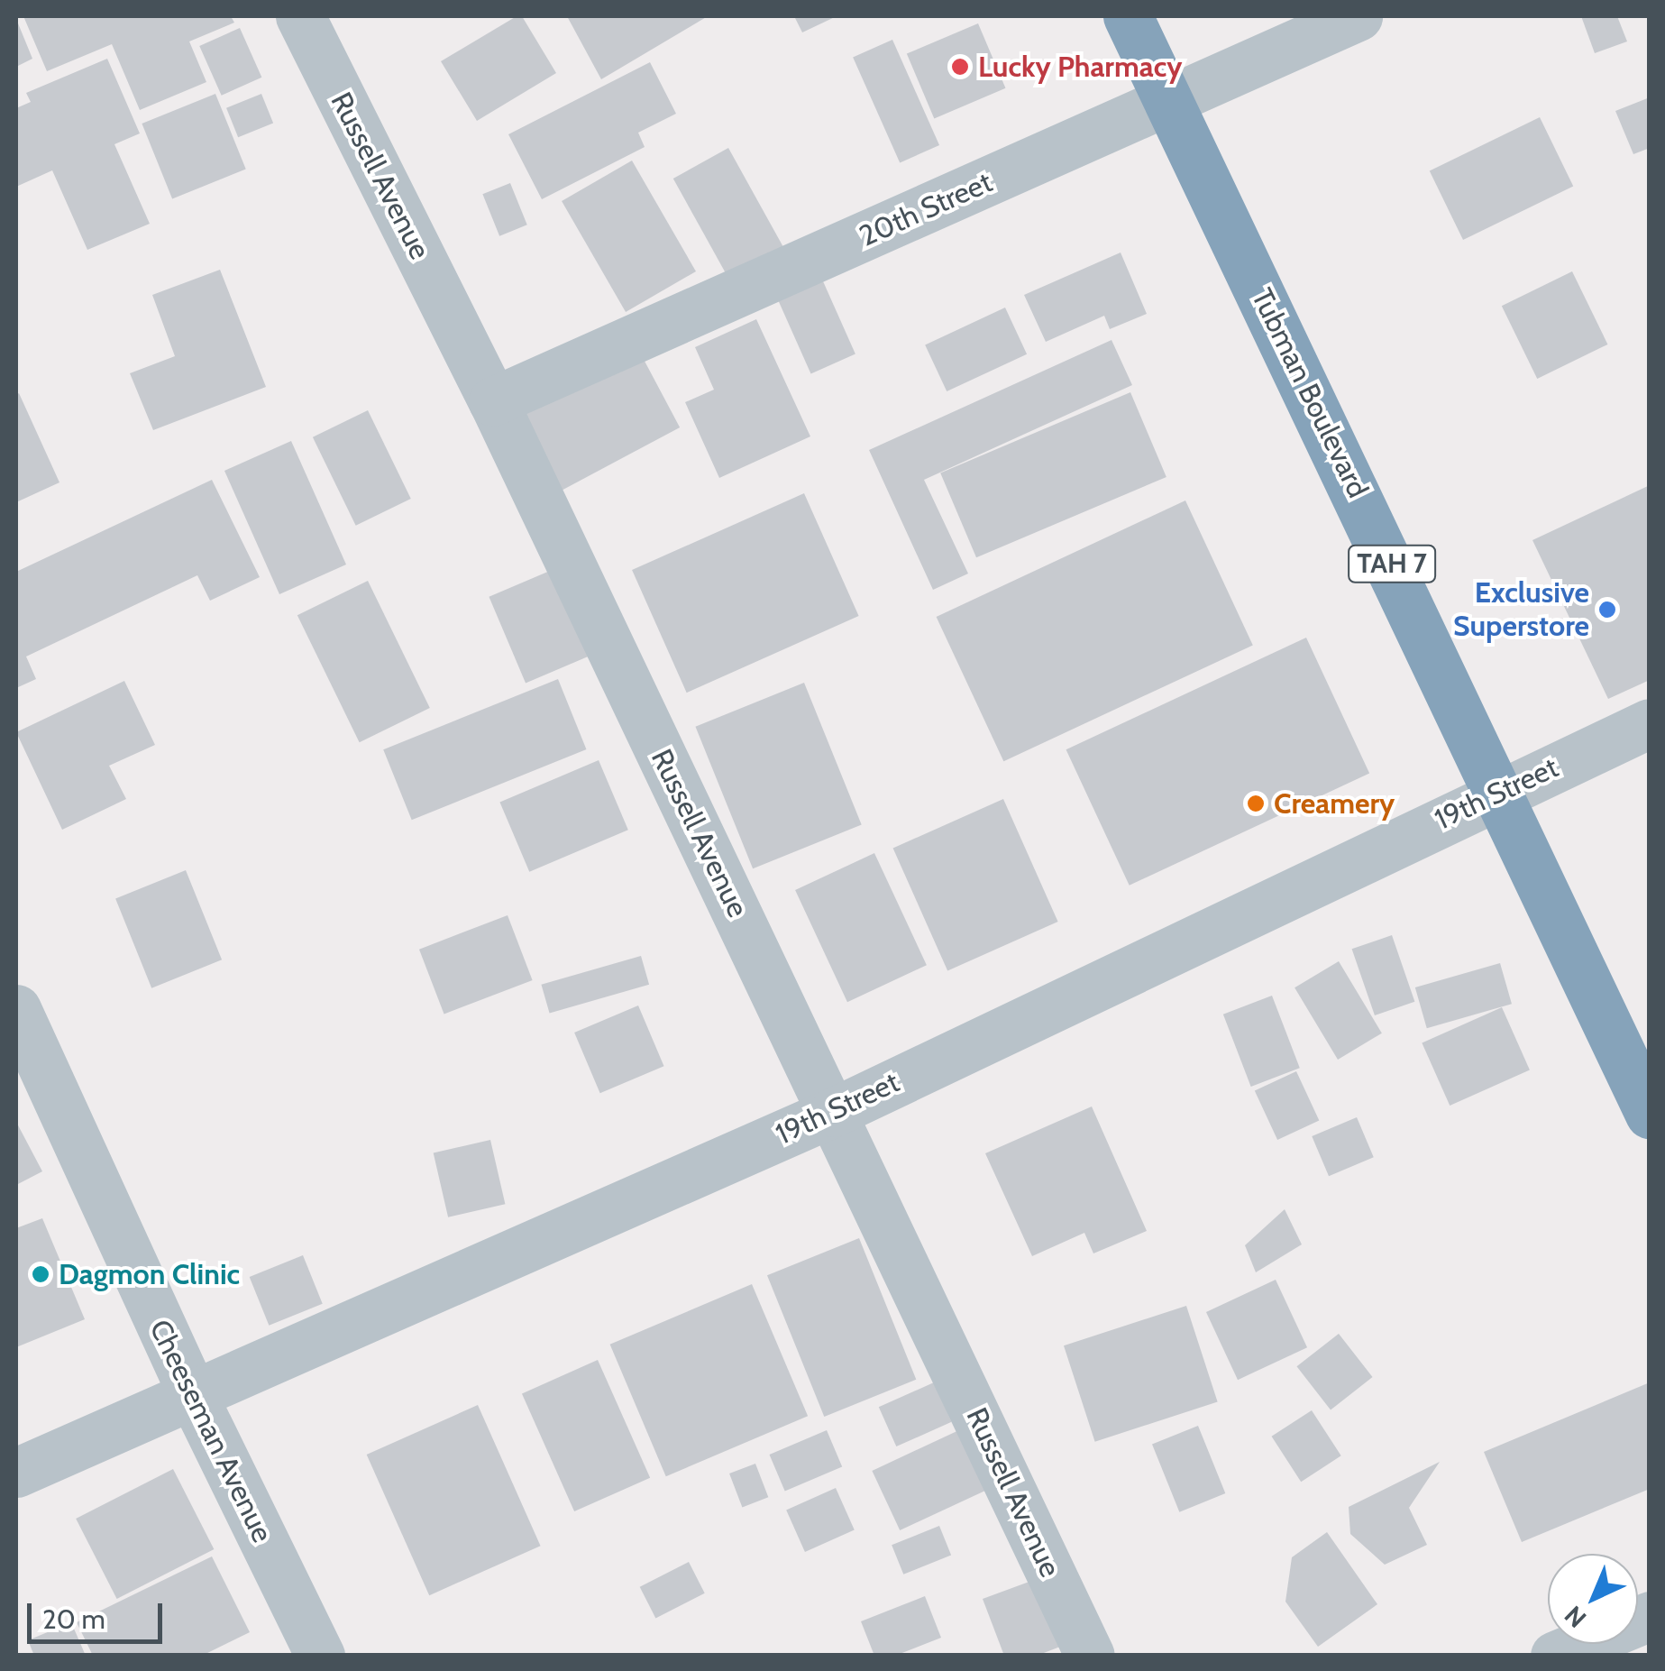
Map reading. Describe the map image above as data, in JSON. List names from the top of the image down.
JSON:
{
  "streets": {
    "highway": ["Tubman Boulevard", "TAH 7"],
    "street": [
      "Russell Avenue",
      "20th Street",
      "19th Street",
      "Cheeseman Avenue"
    ]
  },
  "crossings": [
    ["Russell Avenue", "20th Street"],
    ["Russell Avenue", "19th Street"],
    ["20th Street", "Tubman Boulevard"],
    ["Tubman Boulevard", "19th Street"],
    ["19th Street", "Cheeseman Avenue"]
  ],
  "places": [
    "Lucky Pharmacy",
    "Exclusive Superstore",
    "Creamery",
    "Dagmon Clinic"
  ],
  "scale_bar": "20 m",
  "north": "bottom left"
}
